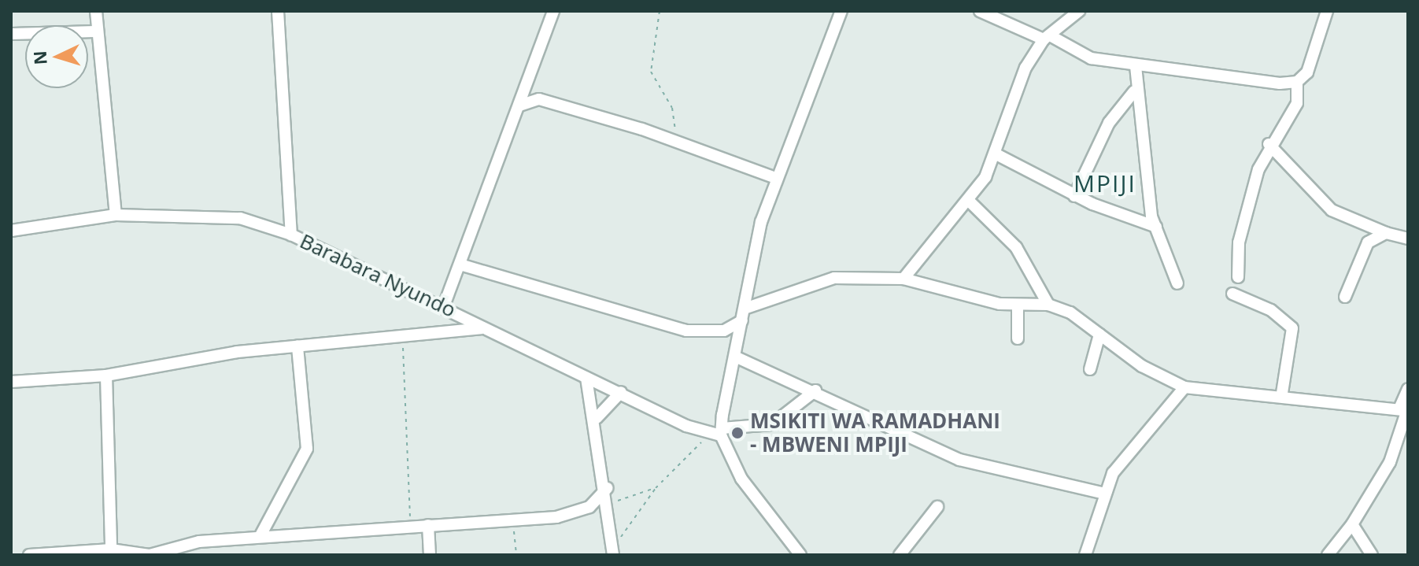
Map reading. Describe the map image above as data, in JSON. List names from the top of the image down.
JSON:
{
  "streets": {
    "street": ["Barabara Nyundo"]
  },
  "districts": ["MPIJI"],
  "places": ["MSIKITI WA RAMADHANI - MBWENI MPIJI"],
  "north": "left"
}
